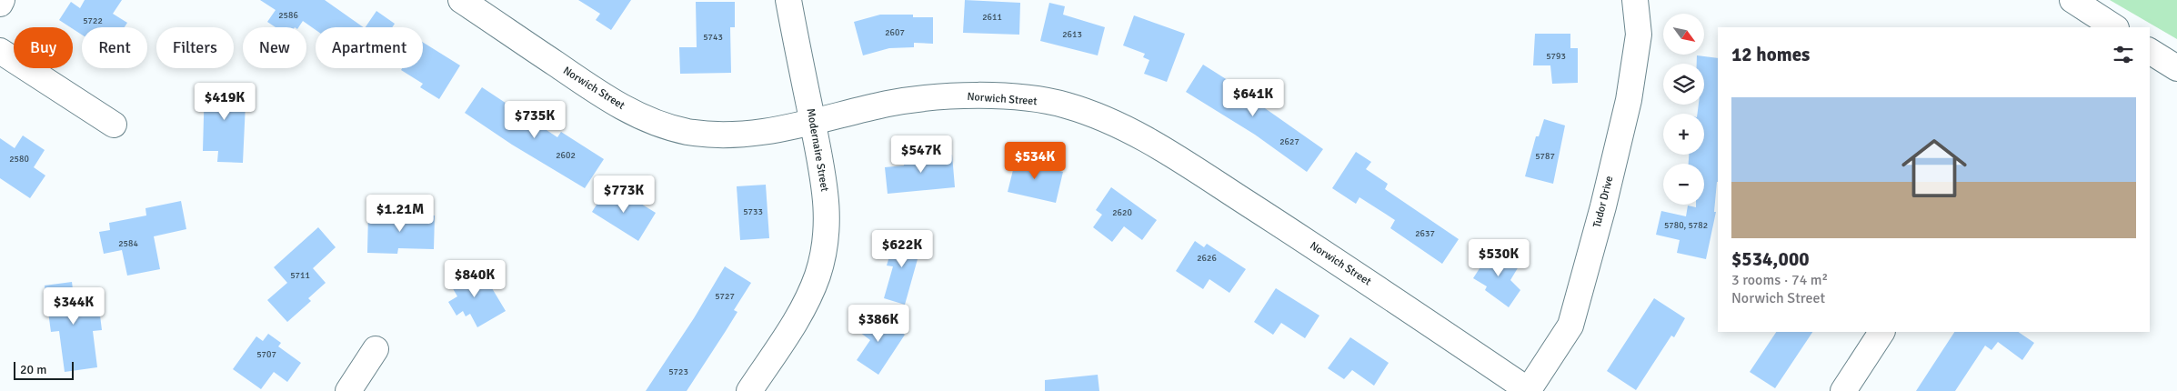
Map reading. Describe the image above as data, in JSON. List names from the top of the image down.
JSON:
{
  "streets": {
    "street": ["Norwich Street", "Modernaire Street", "Tudor Drive"]
  },
  "crossings": [
    ["Norwich Street", "Modernaire Street"],
    ["Norwich Street", "Tudor Drive"]
  ],
  "house_numbers": [
    "2586",
    "2611",
    "5722",
    "2607",
    "2613",
    "5743",
    "5793",
    "2627",
    "2602",
    "5787",
    "2580",
    "5733",
    "2620",
    "5780, 5782",
    "2637",
    "2584",
    "2626",
    "5711",
    "5727",
    "5707",
    "5723"
  ],
  "scale_bar": "20 m",
  "north": "bottom right",
  "page": {
    "map_buttons": ["+", "−"],
    "chip": [
      "Buy",
      "Rent",
      "Filters",
      "New",
      "Apartment"
    ],
    "heading": "12 homes",
    "price": [
      "$641K",
      "$419K",
      "$735K",
      "$547K",
      "$534K",
      "$773K",
      "$1.21M",
      "$622K",
      "$530K",
      "$840K",
      "$344K",
      "$386K"
    ],
    "list": [
      {
        "name": "$534,000",
        "note": "3 rooms · 74 m² · Norwich Street"
      }
    ],
    "scale": "20 m"
  }
}
